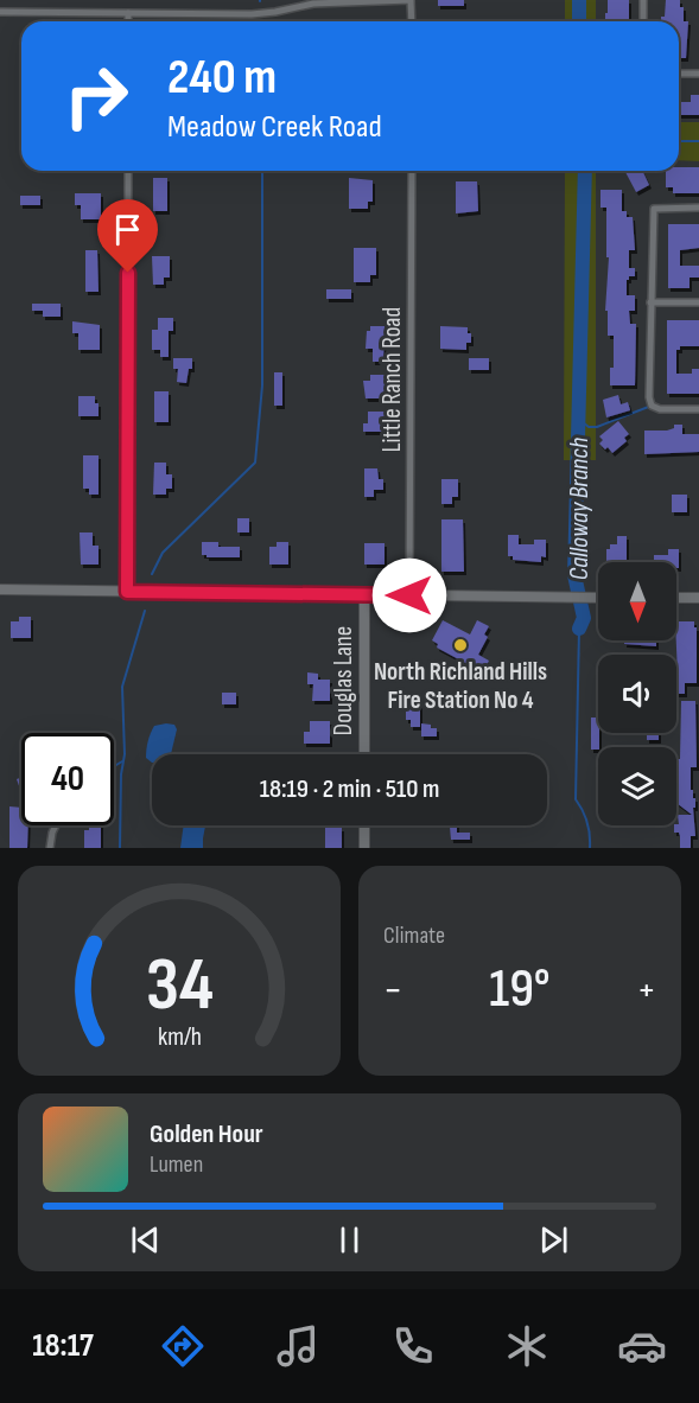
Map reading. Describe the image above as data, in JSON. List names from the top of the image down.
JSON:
{
  "streets": {
    "street": ["Little Ranch Road", "Douglas Lane"]
  },
  "water": ["Calloway Branch"],
  "places": ["North Richland Hills Fire Station No 4"],
  "north": "bottom",
  "page": {
    "turn": ["240 m", "Meadow Creek Road"],
    "limit": "40",
    "trip": "18:19 · 2 min · 510 m",
    "tile": "Climate",
    "heat": ["−", "19°", "+"],
    "song": ["Golden Hour", "Lumen"],
    "tabs": "18:17",
    "gauge": ["34", "km/h"]
  }
}
